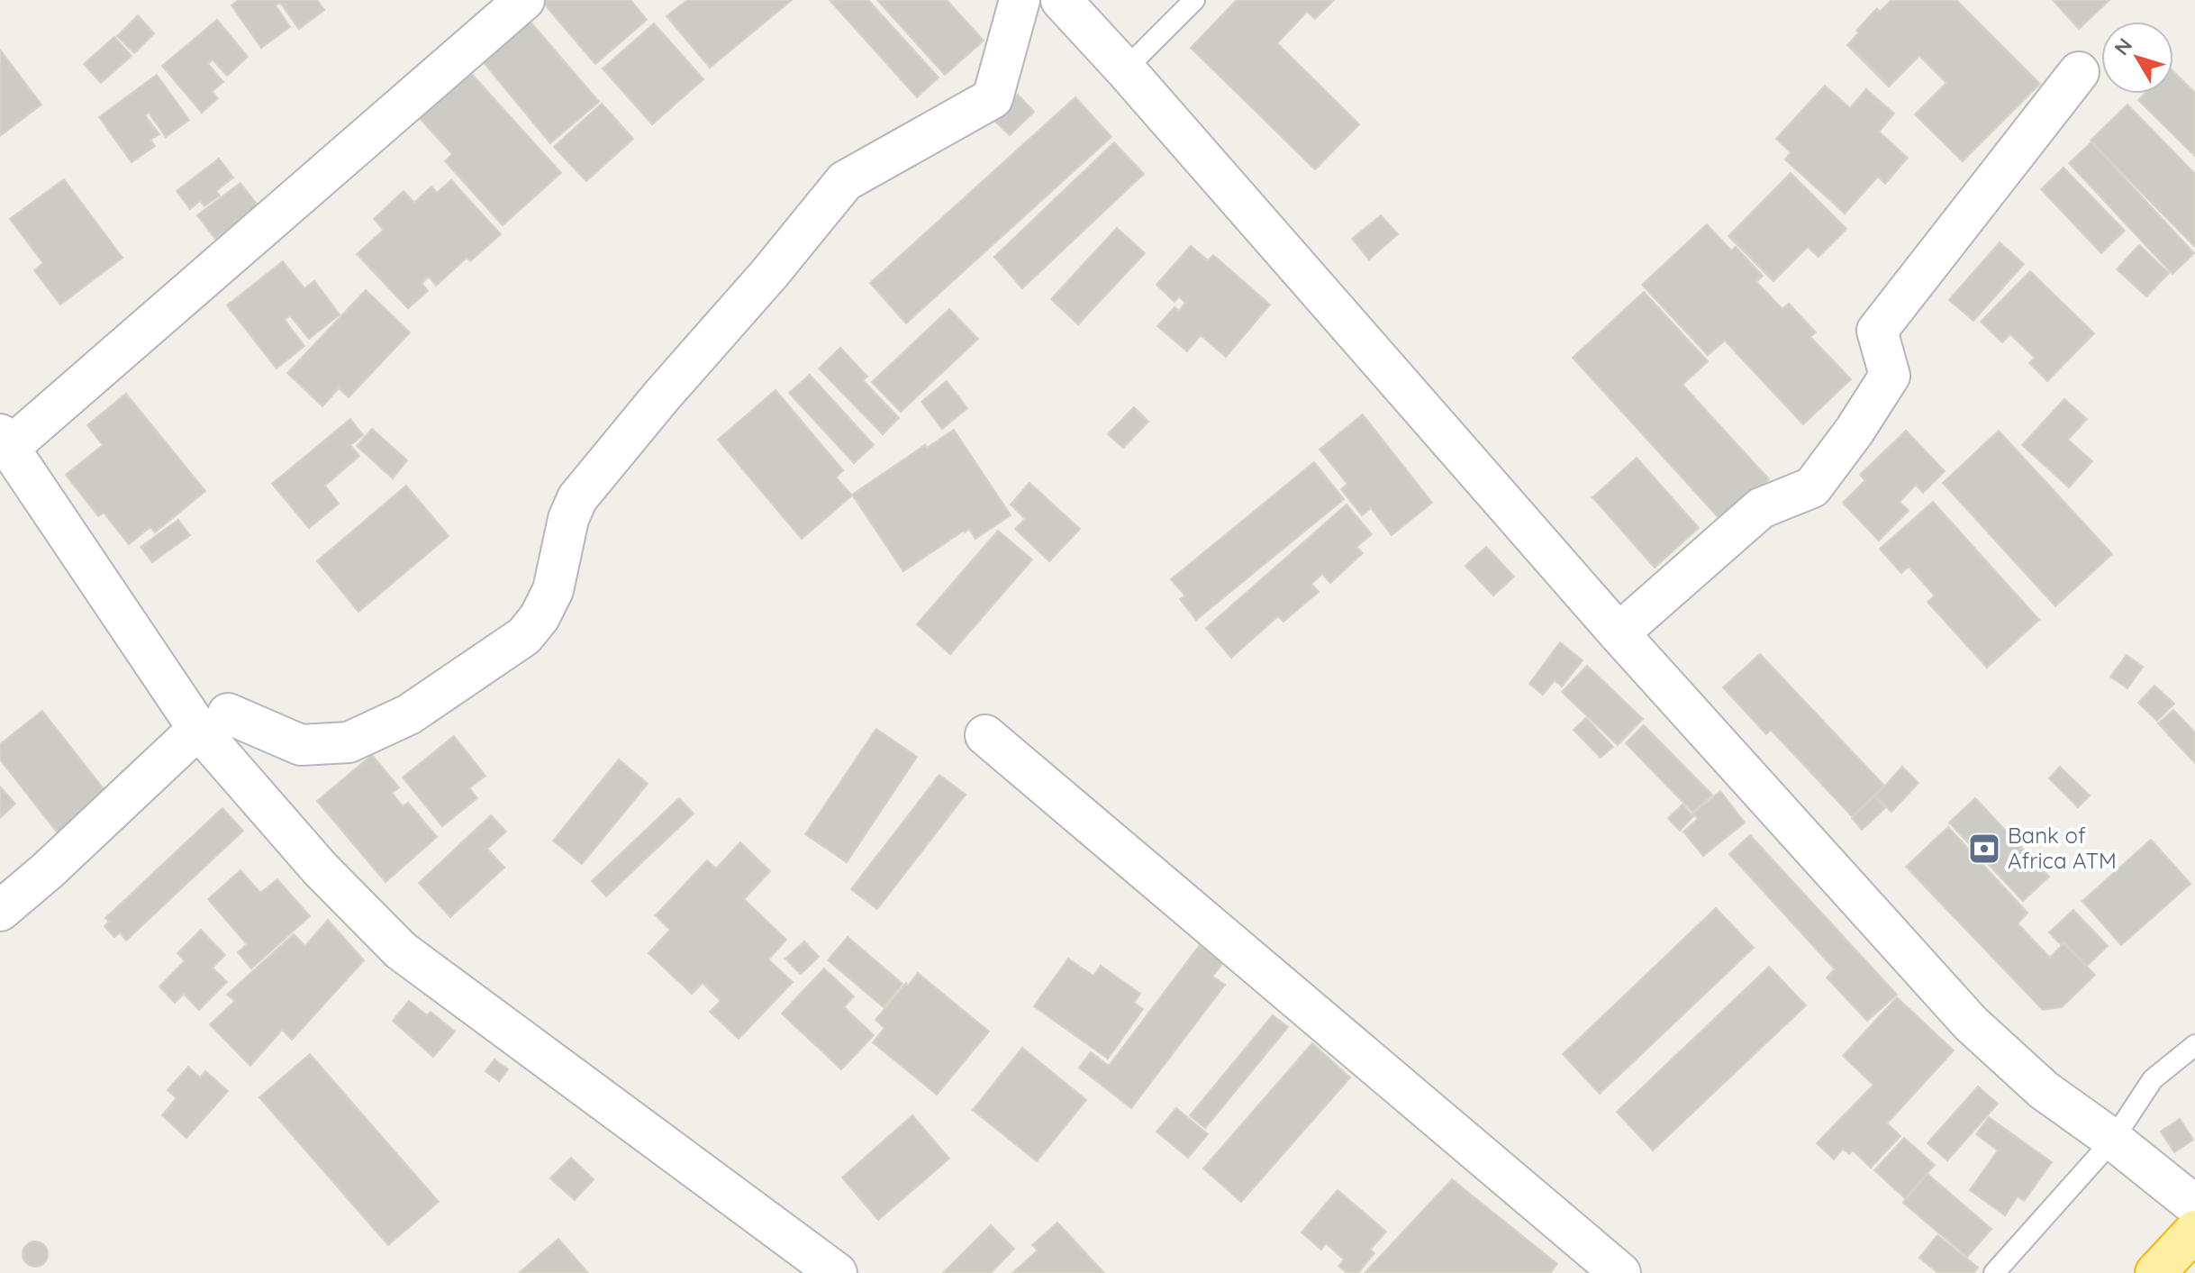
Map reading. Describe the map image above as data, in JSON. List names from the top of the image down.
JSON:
{
  "places": {
    "bank": ["Bank of Africa ATM"]
  },
  "north": "top left"
}
